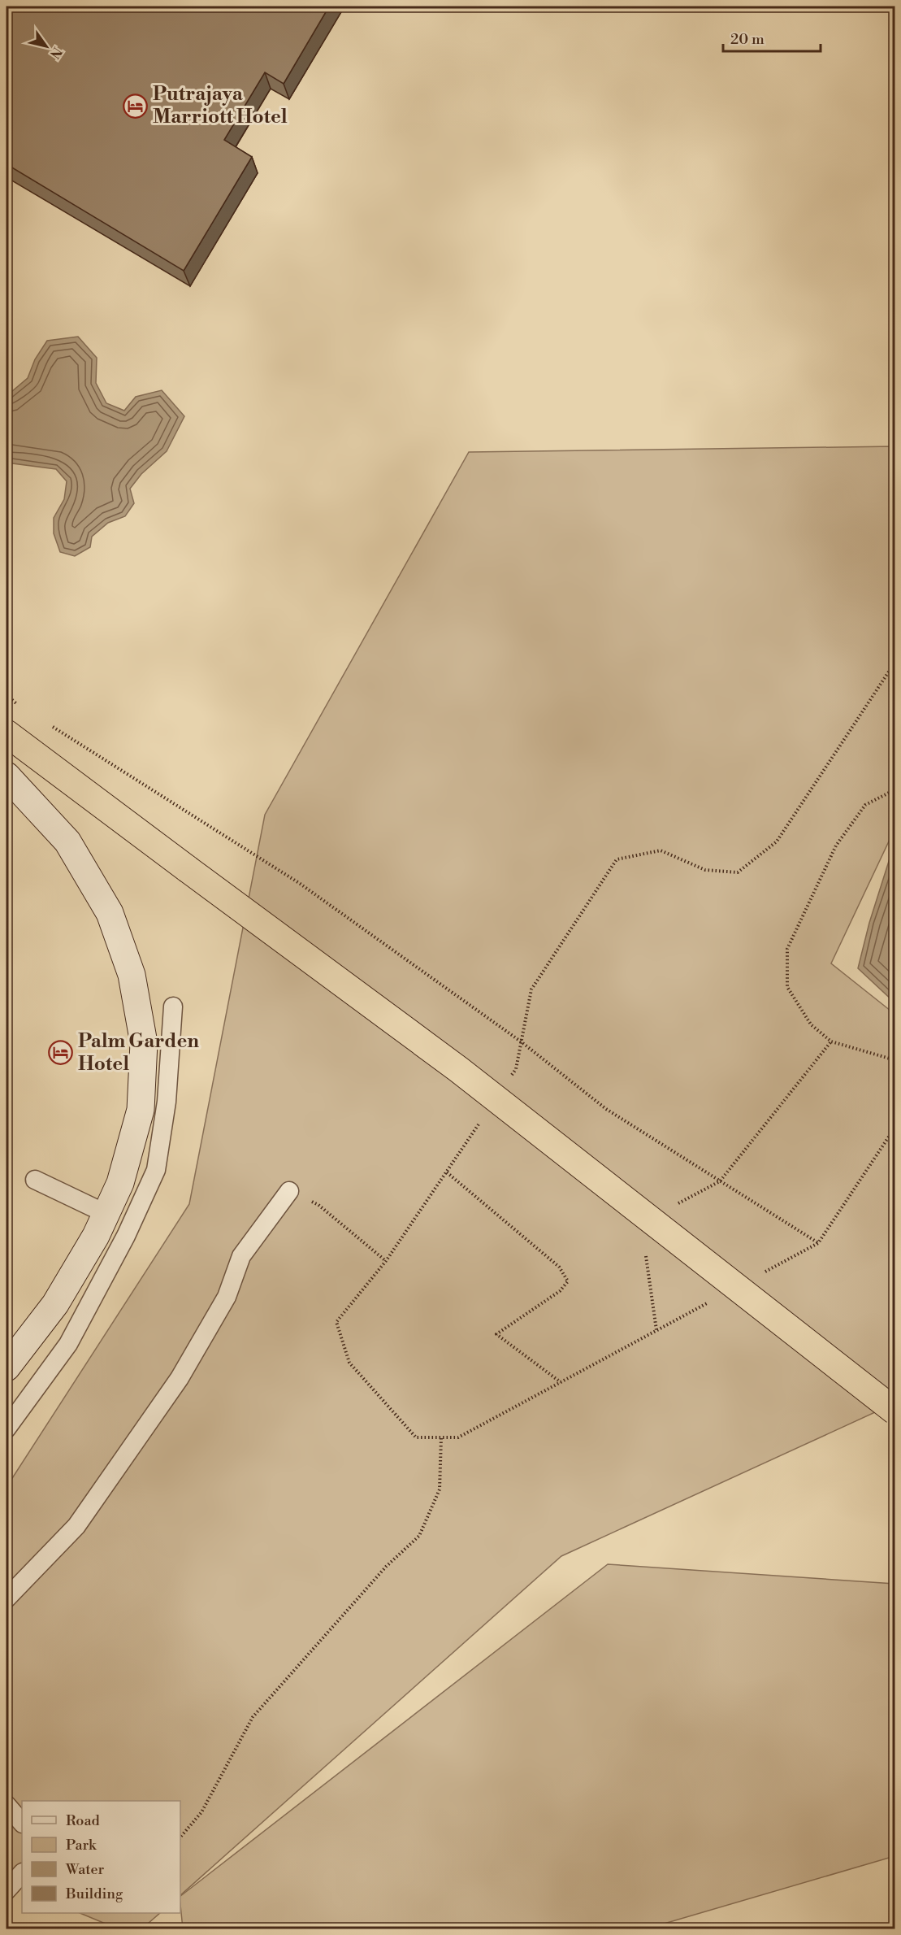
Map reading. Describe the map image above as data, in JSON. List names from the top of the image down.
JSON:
{
  "places": {
    "hotel": ["Putrajaya Marriott Hotel", "Palm Garden Hotel"]
  },
  "legend": [
    "Road",
    "Park",
    "Water",
    "Building"
  ],
  "scale_bar": "20 m",
  "north": "bottom right"
}
